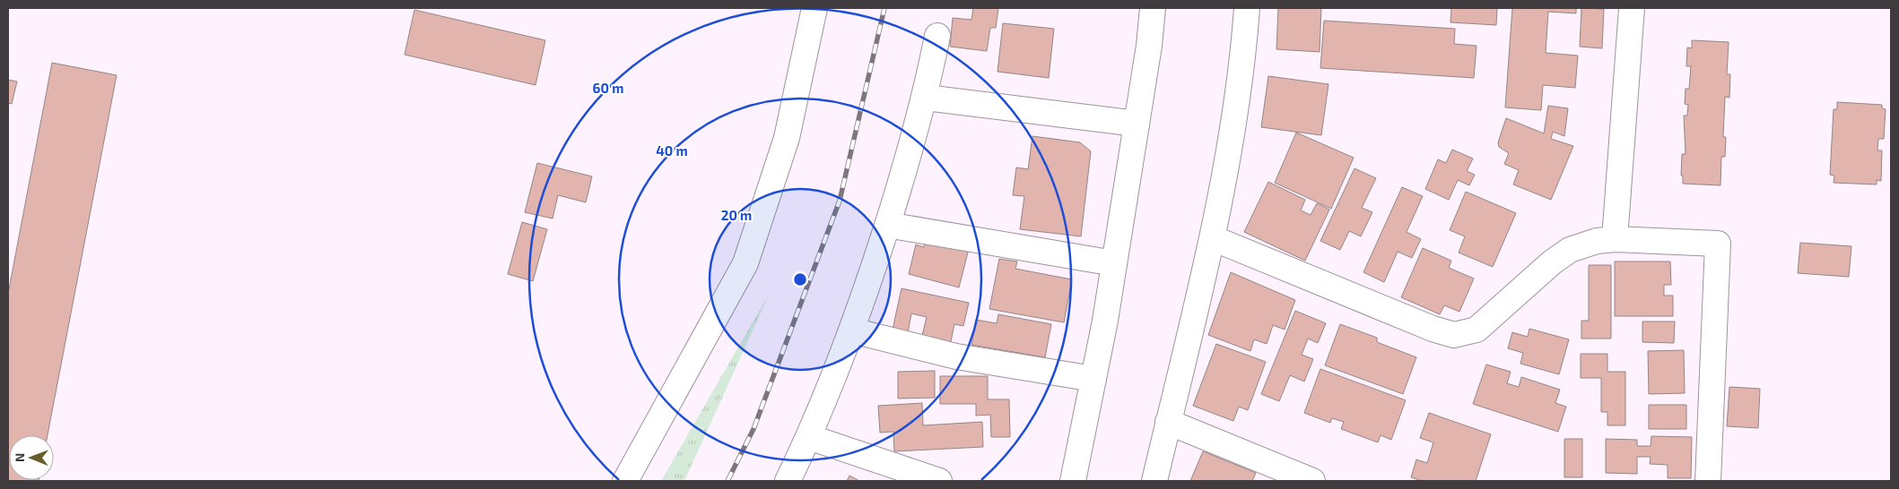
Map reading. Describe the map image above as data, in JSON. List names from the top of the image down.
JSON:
{
  "north": "left",
  "rings": ["60 m", "40 m", "20 m"]
}
